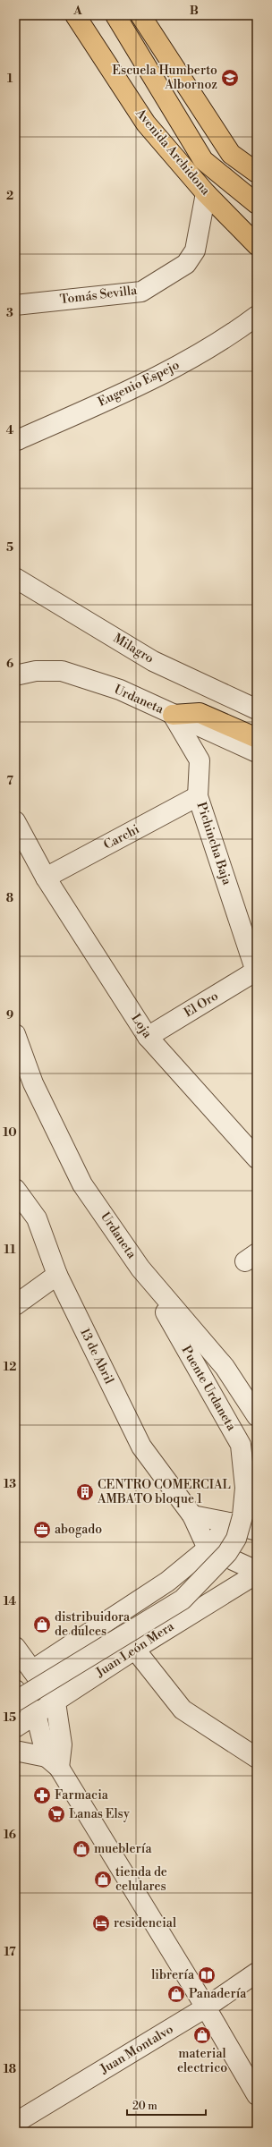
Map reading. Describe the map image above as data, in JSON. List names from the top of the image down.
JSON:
{
  "streets": {
    "main road": ["Avenida Archidona"],
    "street": [
      "Tomás Sevilla",
      "Eugenio Espejo",
      "Milagro",
      "Urdaneta",
      "Carchi",
      "Pichincha Baja",
      "El Oro",
      "Loja",
      "13 de Abril",
      "Puente Urdaneta",
      "Juan León Mera",
      "Juan Montalvo"
    ]
  },
  "crossings": [
    ["Avenida Archidona", "Tomás Sevilla"],
    ["Urdaneta", "Pichincha Baja"],
    ["Urdaneta", "Puente Urdaneta"],
    ["Carchi", "Pichincha Baja"],
    ["Carchi", "Loja"],
    ["Pichincha Baja", "El Oro"],
    ["El Oro", "Loja"]
  ],
  "places": {
    "school or university": ["Escuela Humberto Albornoz"],
    "building": ["CENTRO COMERCIAL AMBATO bloque 1"],
    "office": ["abogado"],
    "shop": [
      "distribuidora de dulces",
      "mueblería",
      "tienda de celulares",
      "Panadería",
      "material electrico"
    ],
    "pharmacy": ["Farmacia"],
    "supermarket": ["Lanas Elsy"],
    "hotel": ["residencial"],
    "library": ["librería"]
  },
  "scale_bar": "20 m",
  "grid": {
    "columns": ["A", "B"],
    "rows": [
      "1",
      "2",
      "3",
      "4",
      "5",
      "6",
      "7",
      "8",
      "9",
      "10",
      "11",
      "12",
      "13",
      "14",
      "15",
      "16",
      "17",
      "18"
    ]
  }
}
